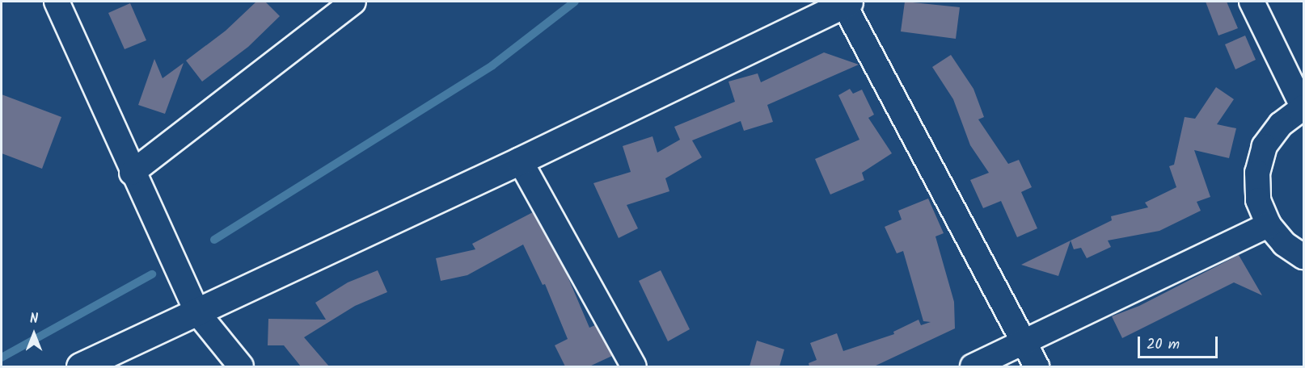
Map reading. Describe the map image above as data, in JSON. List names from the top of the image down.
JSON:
{
  "scale_bar": "20 m",
  "north": "top"
}
